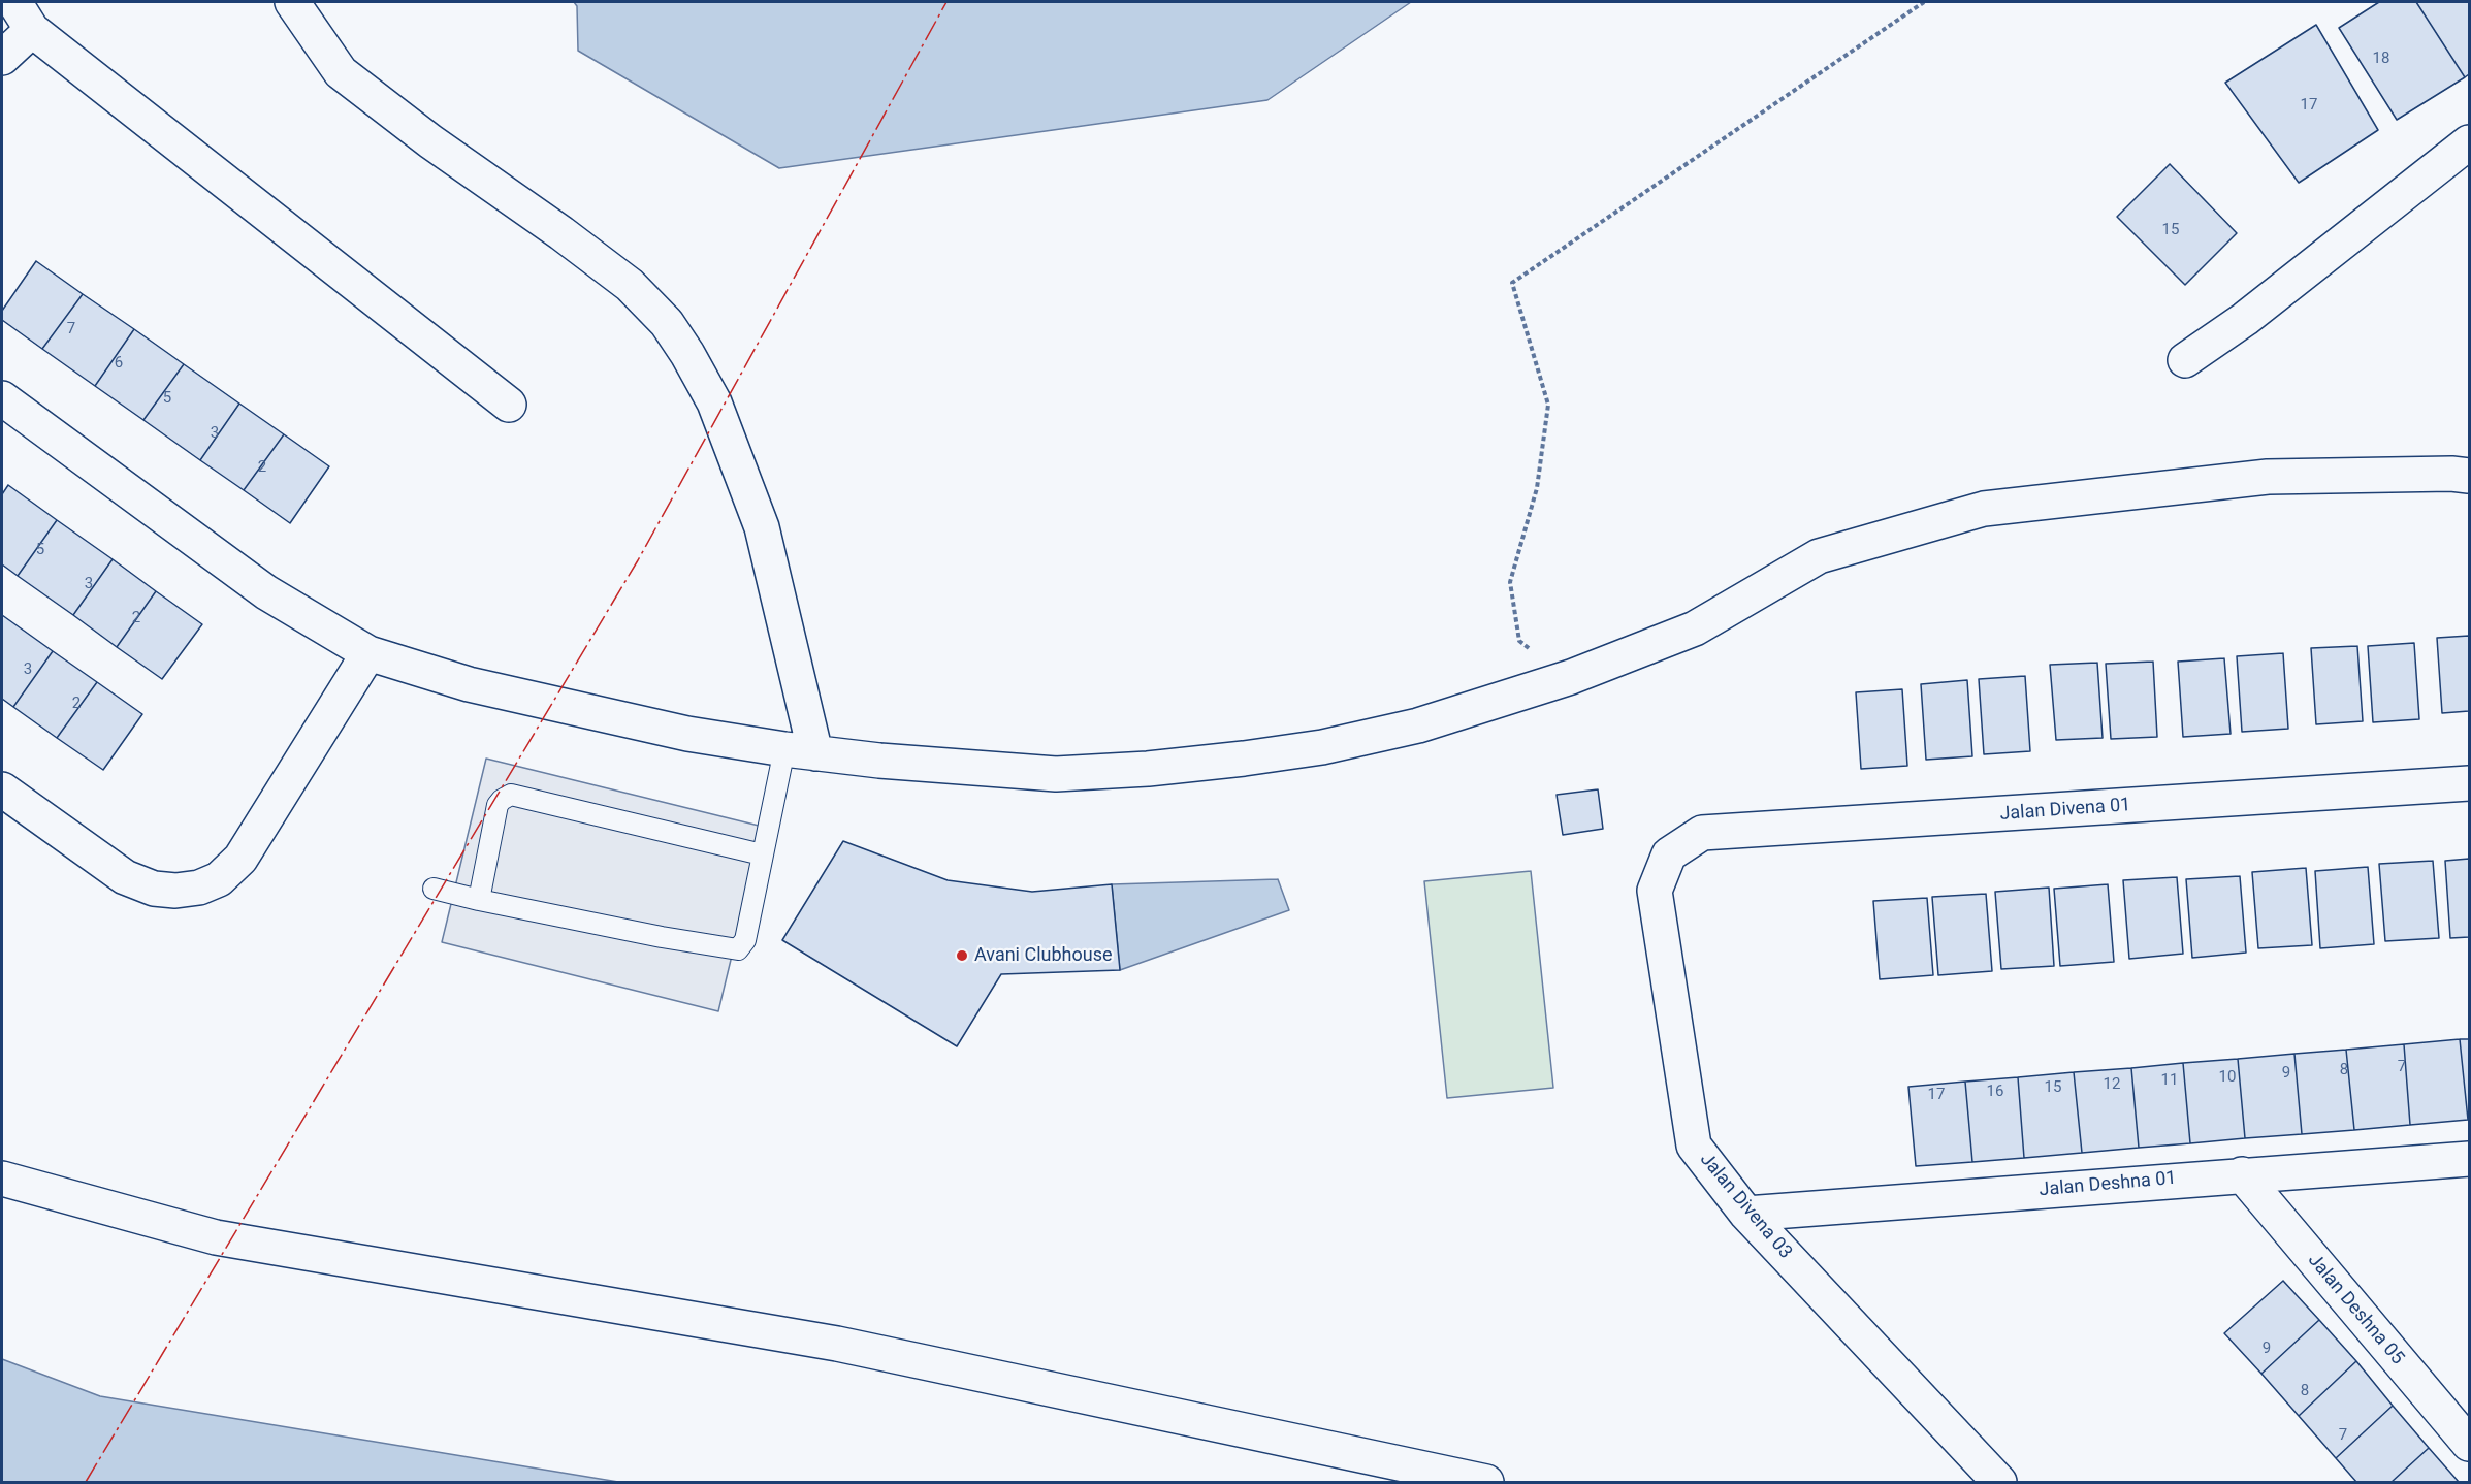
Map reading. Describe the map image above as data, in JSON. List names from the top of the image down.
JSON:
{
  "streets": {
    "street": [
      "Jalan Divena 01",
      "Jalan Deshna 01",
      "Jalan Divena 03",
      "Jalan Deshna 05"
    ]
  },
  "crossings": [
    ["Jalan Divena 01", "Jalan Divena 03"],
    ["Jalan Deshna 01", "Jalan Divena 03"],
    ["Jalan Deshna 01", "Jalan Deshna 05"]
  ],
  "places": ["Avani Clubhouse"],
  "house_numbers": [
    "18",
    "17",
    "15",
    "7",
    "6",
    "5",
    "3",
    "2",
    "5",
    "3",
    "2",
    "3",
    "2",
    "7",
    "8",
    "9",
    "10",
    "11",
    "12",
    "15",
    "16",
    "17",
    "9",
    "8",
    "7"
  ]
}
